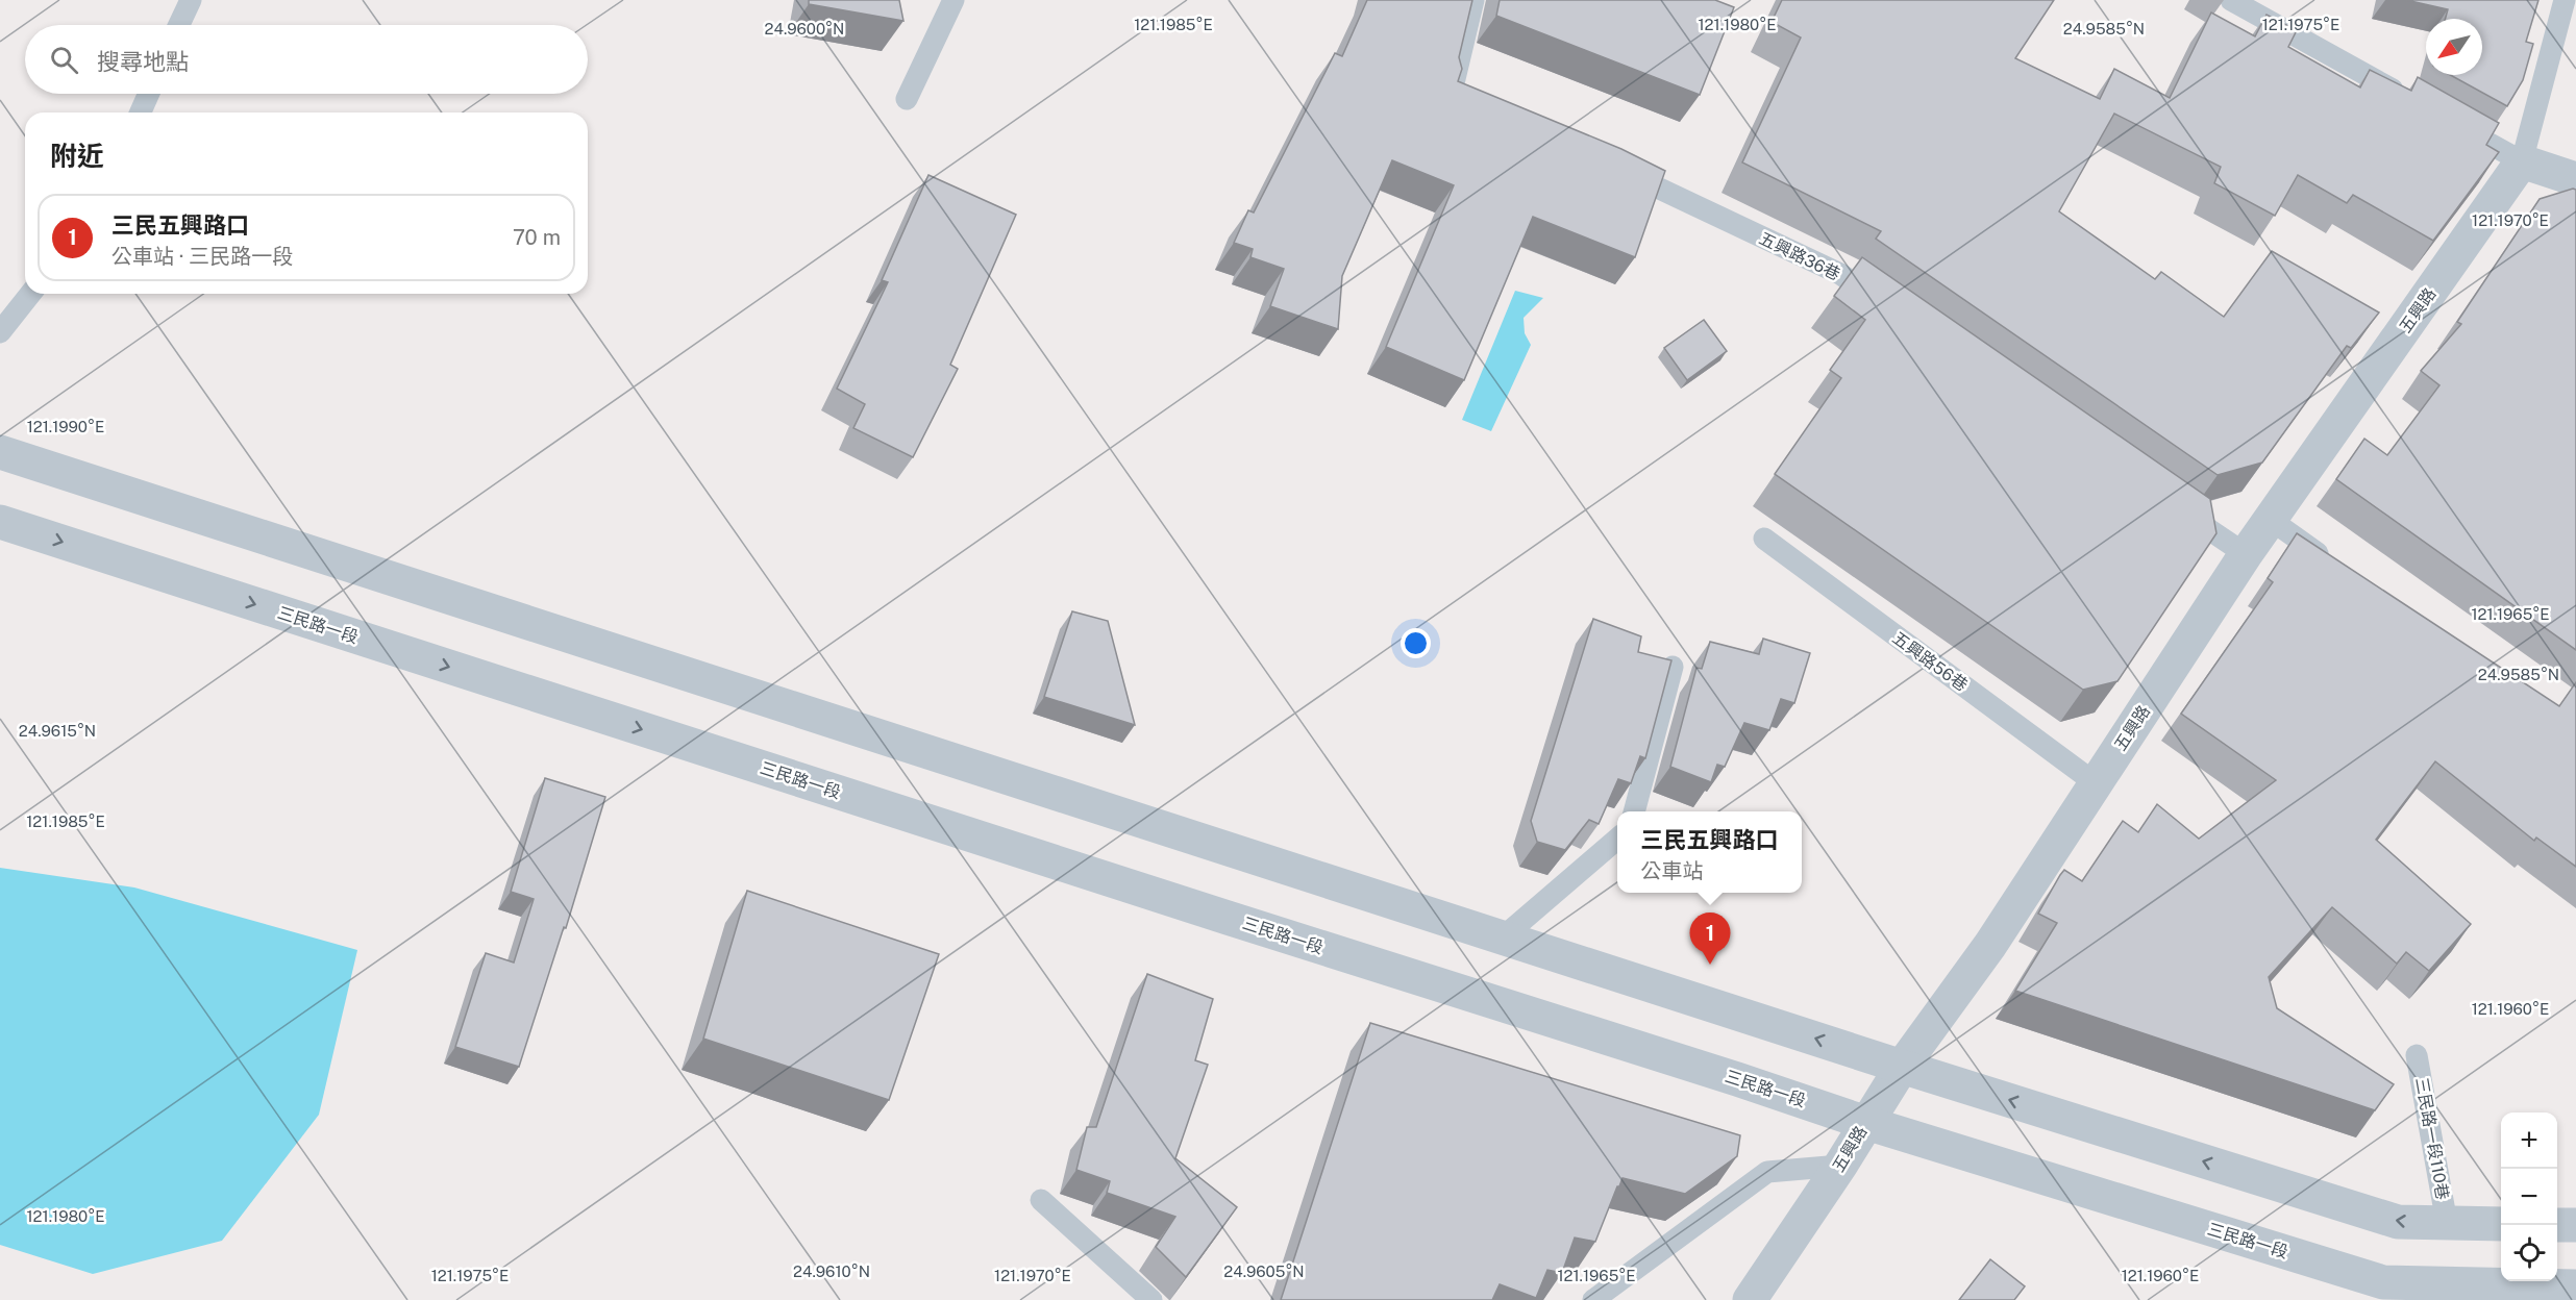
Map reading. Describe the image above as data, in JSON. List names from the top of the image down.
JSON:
{
  "streets": {
    "street": ["五興路", "三民路一段"],
    "lane": ["五興路36巷", "五興路56巷", "三民路一段110巷"]
  },
  "crossings": [
    ["五興路", "三民路一段"],
    ["五興路", "五興路56巷"]
  ],
  "north": "bottom left",
  "page": {
    "search": "搜尋地點",
    "heading": "附近",
    "list": [
      {
        "mark": "1",
        "name": "三民五興路口",
        "note": "公車站 · 三民路一段",
        "value": "70 m"
      }
    ],
    "popup": ["三民五興路口", "公車站"],
    "pins": "1",
    "map_buttons": ["+", "−"]
  },
  "coordinates": [
    "121.1985°E",
    "121.1980°E",
    "121.1975°E",
    "24.9600°N",
    "24.9585°N",
    "121.1970°E",
    "121.1990°E",
    "121.1965°E",
    "24.9615°N",
    "121.1960°E",
    "24.9610°N",
    "24.9605°N"
  ]
}
